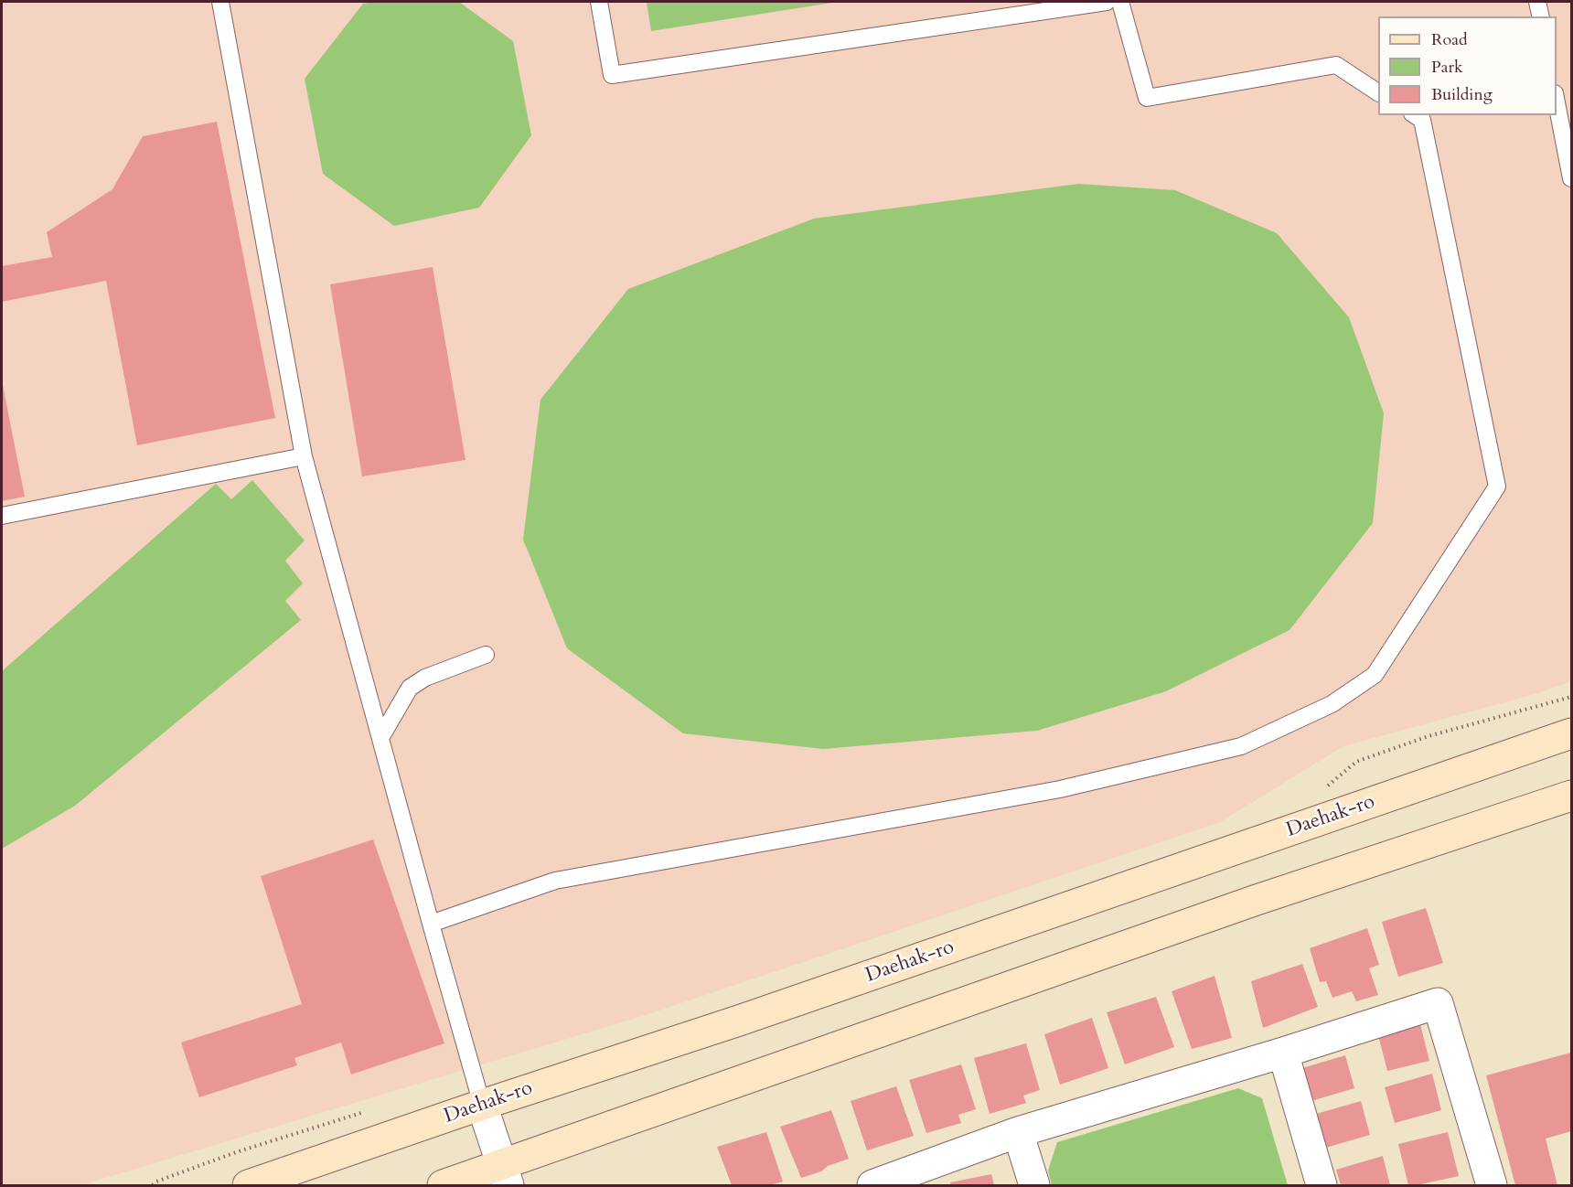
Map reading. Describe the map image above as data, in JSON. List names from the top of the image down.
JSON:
{
  "streets": {
    "street": ["Daehak-ro"]
  },
  "legend": ["Road", "Park", "Building"]
}
